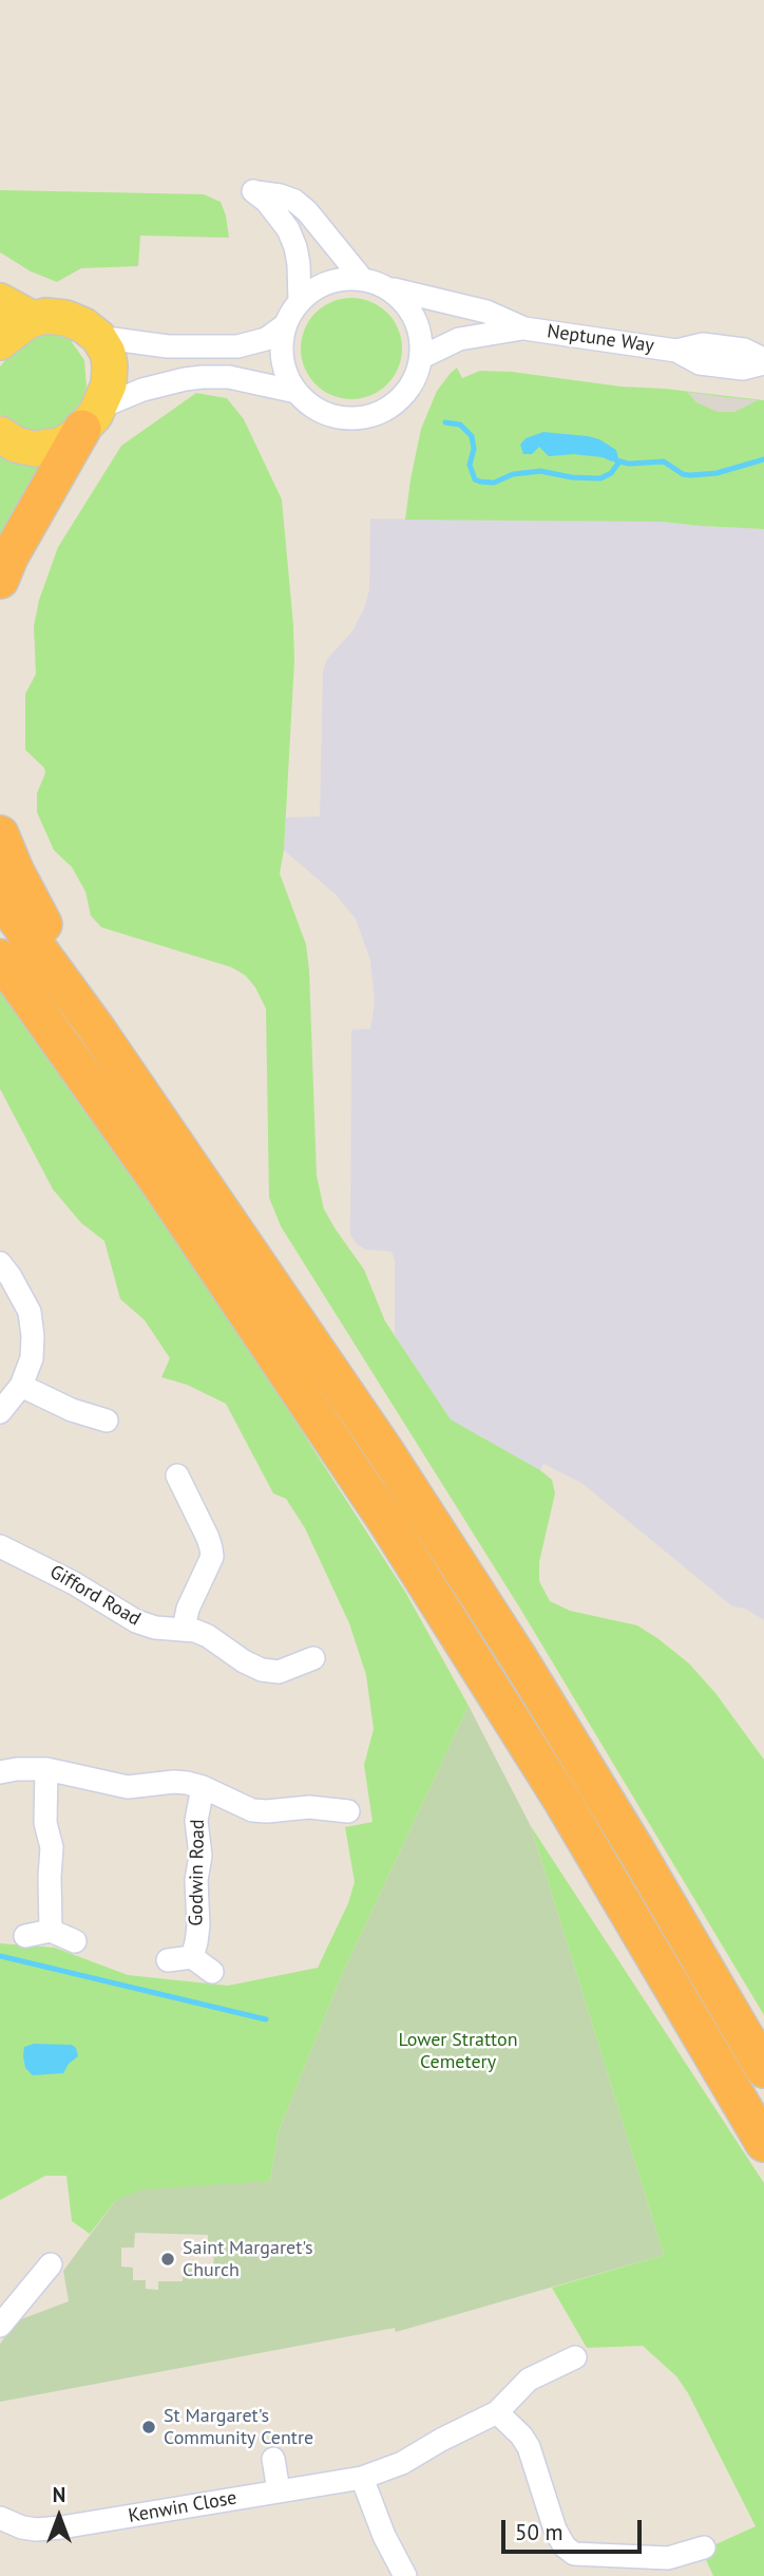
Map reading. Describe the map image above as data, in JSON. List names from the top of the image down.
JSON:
{
  "streets": {
    "street": [
      "Neptune Way",
      "Gifford Road",
      "Godwin Road",
      "Kenwin Close"
    ]
  },
  "parks": ["Lower Stratton Cemetery"],
  "places": ["Saint Margaret's Church", "St Margaret's Community Centre"],
  "scale_bar": "50 m",
  "north": "top"
}
